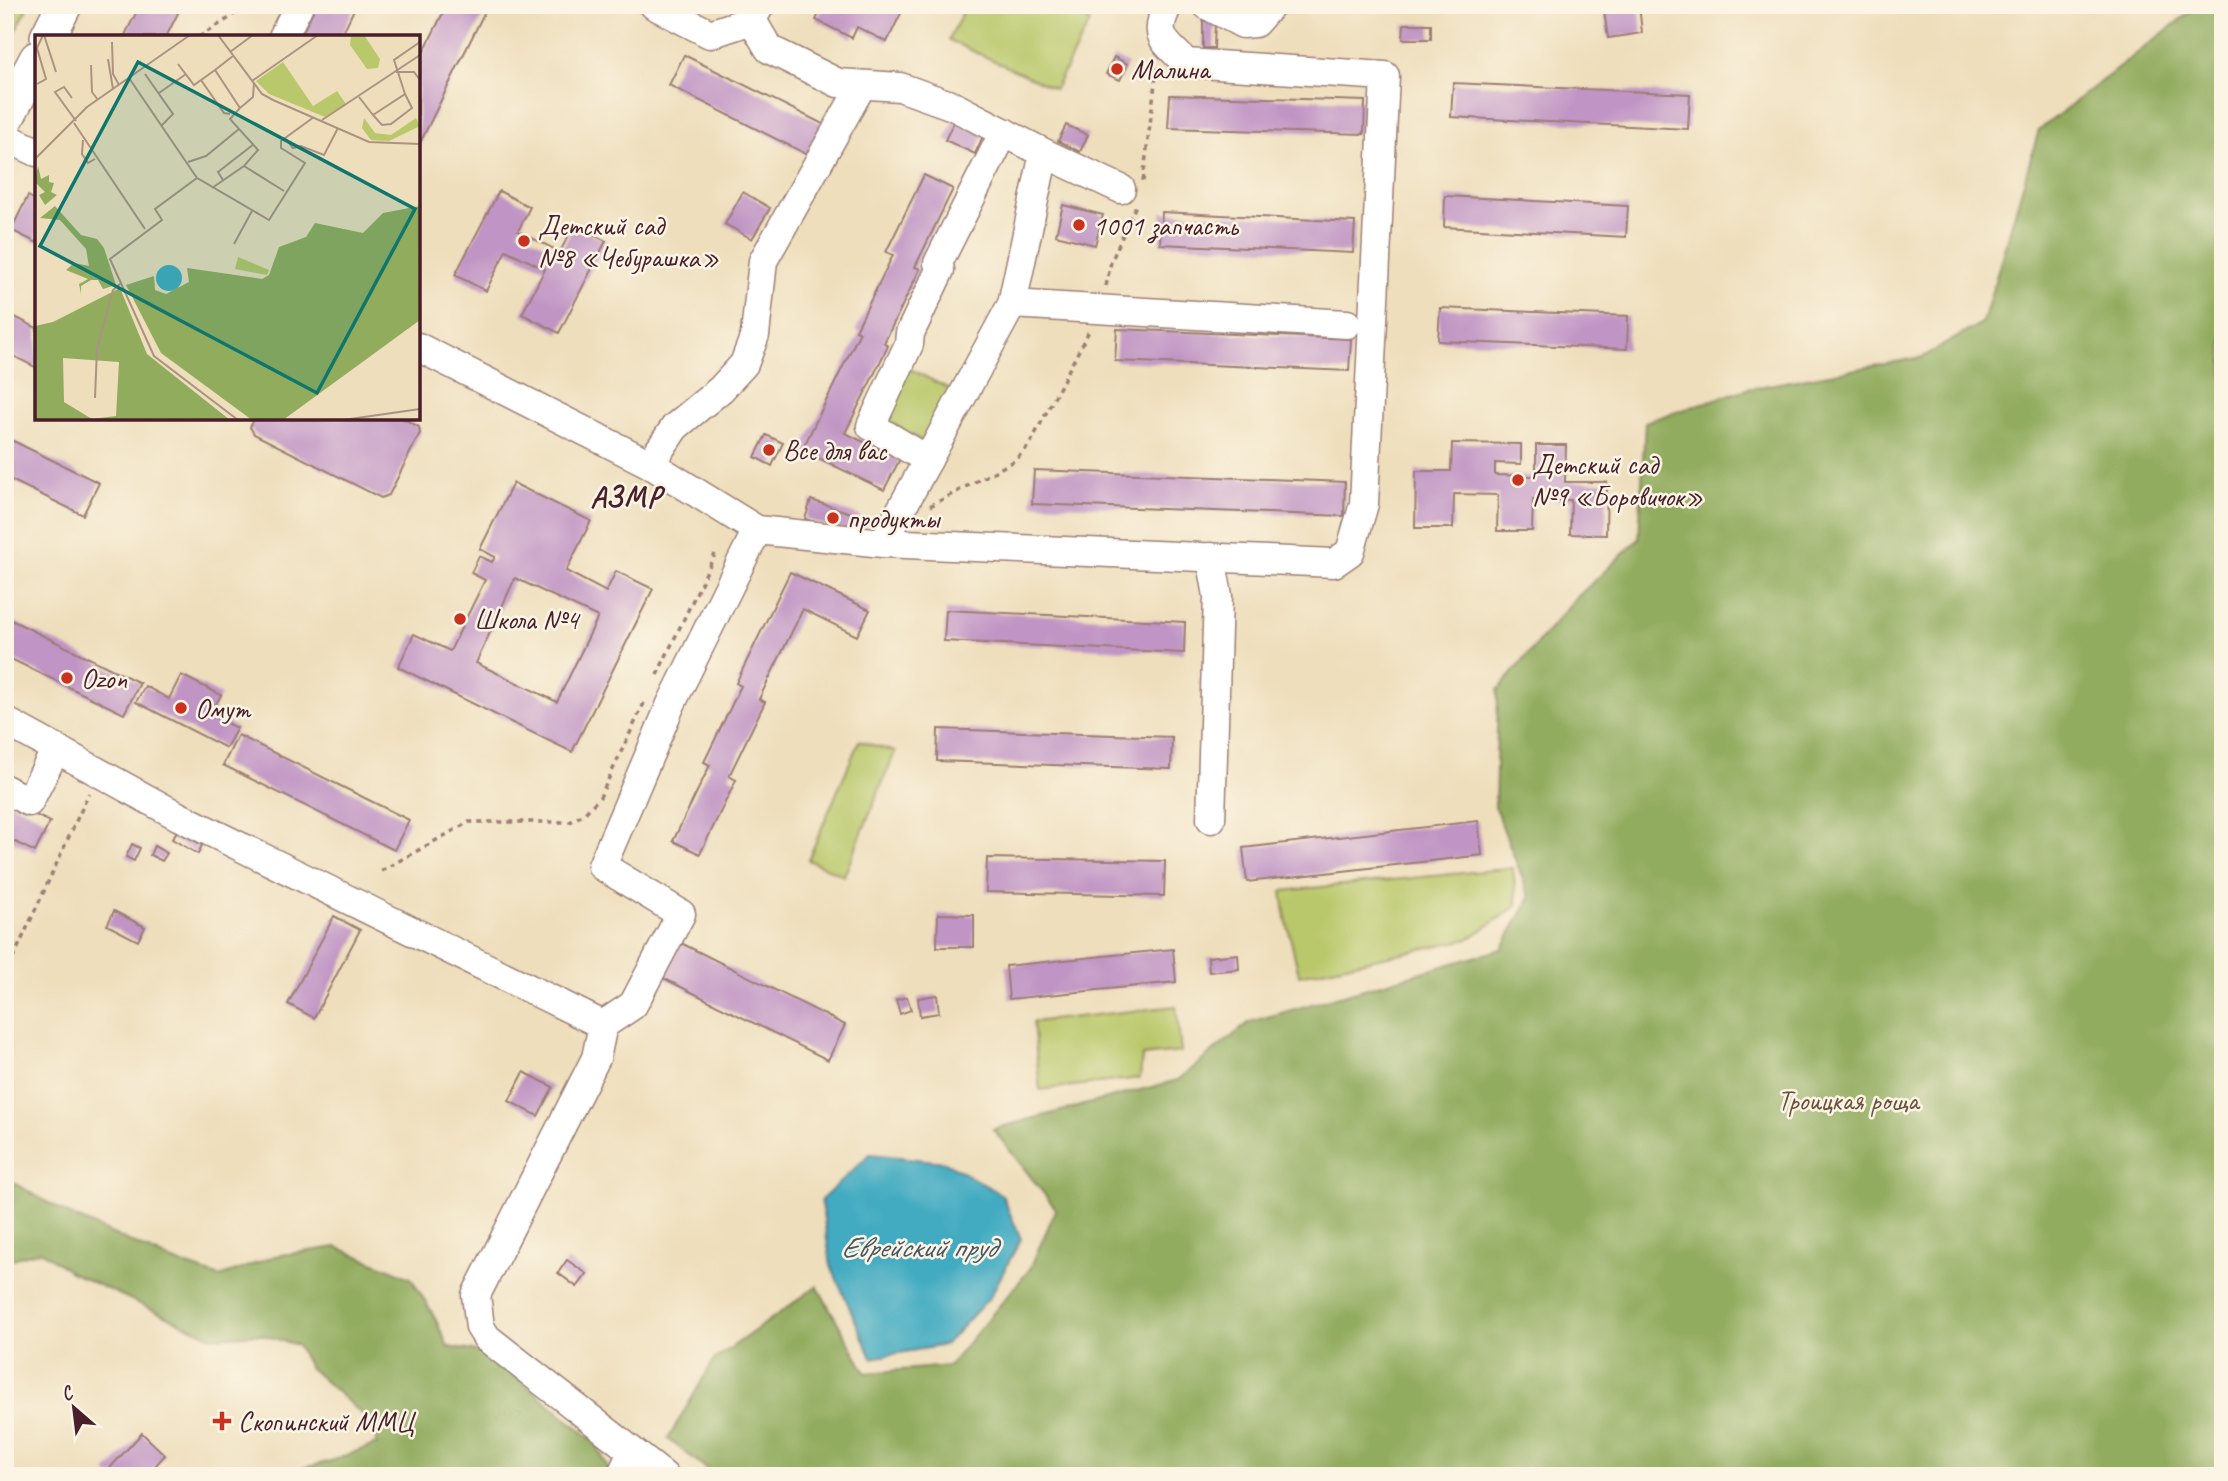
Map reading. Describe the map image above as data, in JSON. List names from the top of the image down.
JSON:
{
  "districts": ["АЗМР"],
  "water": ["Еврейский пруд"],
  "parks": ["Троицкая роща"],
  "places": {
    "other": [
      "Малина",
      "1001 запчасть",
      "Детский сад №8 «Чебурашка»",
      "Все для вас",
      "Детский сад №9 «Боровичок»",
      "продукты",
      "Школа №4",
      "Ozon",
      "Омут"
    ],
    "health": ["Скопинский ММЦ"]
  },
  "north": "top left"
}
